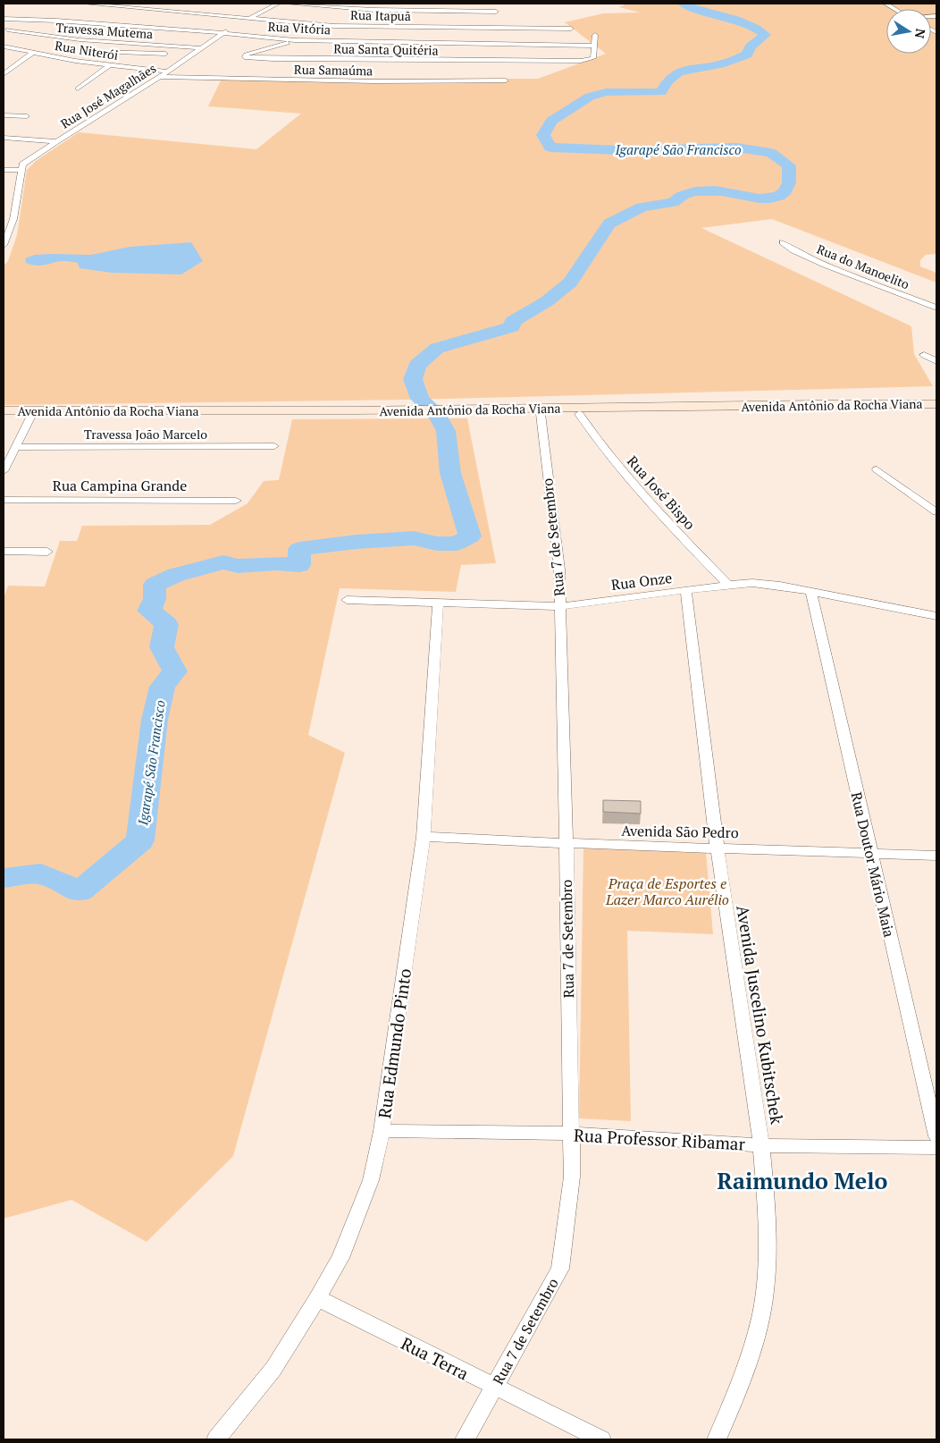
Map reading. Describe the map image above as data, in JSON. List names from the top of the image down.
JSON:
{
  "streets": {
    "main road": ["Avenida Antônio da Rocha Viana"],
    "street": [
      "Rua Itapuã",
      "Rua Vitória",
      "Travessa Mutema",
      "Rua Santa Quitéria",
      "Rua Niterói",
      "Rua Samaúma",
      "Rua José Magalhães",
      "Rua do Manoelito",
      "Travessa João Marcelo",
      "Rua Campina Grande",
      "Rua José Bispo",
      "Rua 7 de Setembro",
      "Rua Onze",
      "Avenida São Pedro",
      "Rua Doutor Mário Maia",
      "Avenida Juscelino Kubitschek",
      "Rua Edmundo Pinto",
      "Rua Professor Ribamar",
      "Rua Terra"
    ]
  },
  "crossings": [
    ["Rua Itapuã", "Rua José Magalhães"],
    ["Rua Vitória", "Rua Santa Quitéria"],
    ["Rua Vitória", "Rua José Magalhães"],
    ["Travessa Mutema", "Rua José Magalhães"],
    ["Rua Niterói", "Rua José Magalhães"],
    ["Rua Samaúma", "Rua José Magalhães"],
    ["Avenida Antônio da Rocha Viana", "Rua José Bispo"],
    ["Avenida Antônio da Rocha Viana", "Rua 7 de Setembro"],
    ["Rua José Bispo", "Rua Onze"],
    ["Rua 7 de Setembro", "Rua Onze"],
    ["Rua 7 de Setembro", "Avenida São Pedro"],
    ["Rua 7 de Setembro", "Rua Professor Ribamar"],
    ["Rua 7 de Setembro", "Rua Terra"],
    ["Rua Onze", "Rua Doutor Mário Maia"],
    ["Rua Onze", "Avenida Juscelino Kubitschek"],
    ["Rua Onze", "Rua Edmundo Pinto"],
    ["Avenida São Pedro", "Rua Doutor Mário Maia"],
    ["Avenida São Pedro", "Avenida Juscelino Kubitschek"],
    ["Avenida São Pedro", "Rua Edmundo Pinto"],
    ["Avenida Juscelino Kubitschek", "Rua Professor Ribamar"],
    ["Rua Edmundo Pinto", "Rua Professor Ribamar"],
    ["Rua Edmundo Pinto", "Rua Terra"]
  ],
  "districts": ["Raimundo Melo"],
  "water": ["Igarapé São Francisco"],
  "parks": ["Praça de Esportes e Lazer Marco Aurélio"],
  "north": "right"
}
